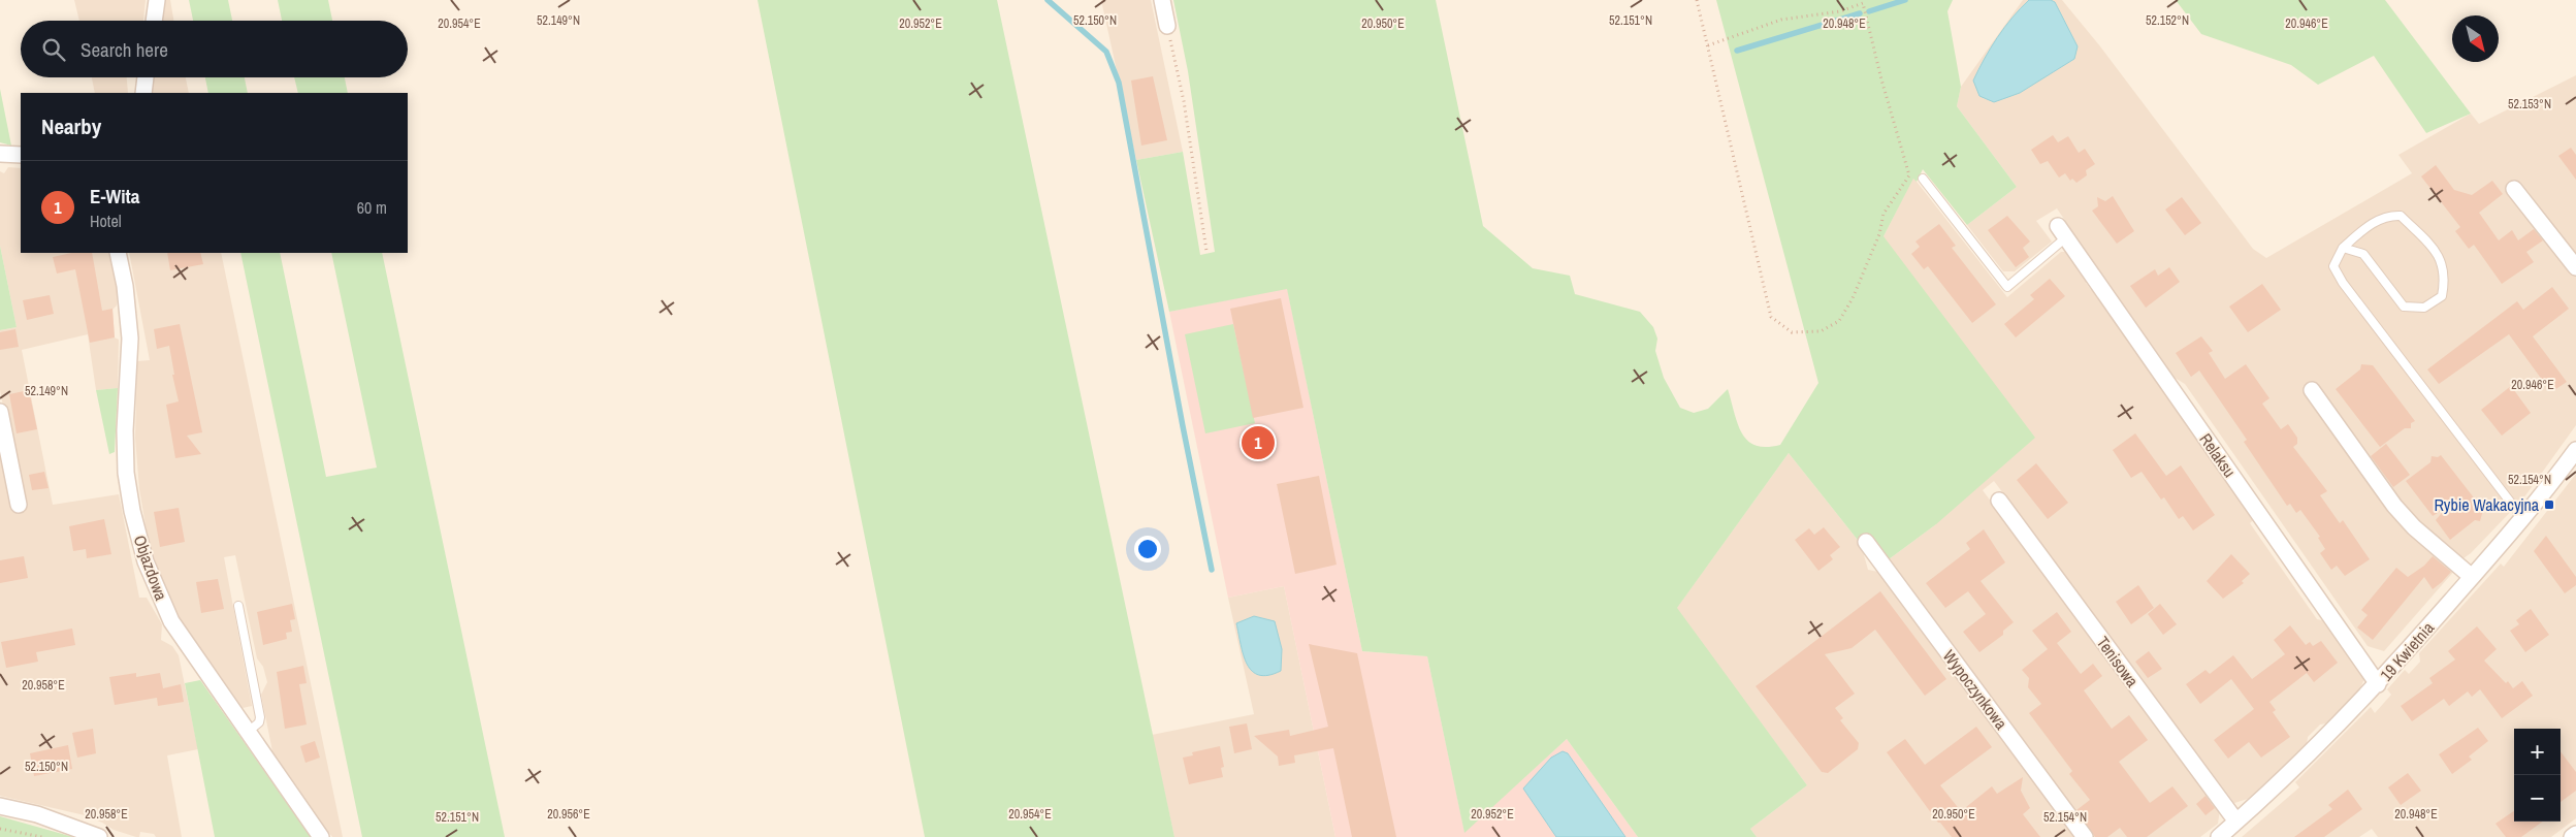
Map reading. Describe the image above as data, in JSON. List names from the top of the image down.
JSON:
{
  "streets": {
    "street": [
      "Relaksu",
      "Objazdowa",
      "19 Kwietnia",
      "Tenisowa",
      "Wypoczynkowa"
    ]
  },
  "crossings": [
    ["Relaksu", "19 Kwietnia"],
    ["19 Kwietnia", "Tenisowa"]
  ],
  "places": {
    "transit": ["Rybie Wakacyjna"]
  },
  "north": "bottom right",
  "page": {
    "search": "Search here",
    "heading": "Nearby",
    "list": [
      {
        "mark": "1",
        "name": "E-Wita",
        "note": "Hotel",
        "value": "60 m"
      }
    ],
    "pins": "1",
    "map_buttons": ["+", "−"]
  },
  "coordinates": [
    "52.149°N",
    "52.151°N",
    "52.152°N",
    "52.150°N",
    "20.954°E",
    "20.952°E",
    "20.950°E",
    "20.948°E",
    "20.946°E",
    "52.153°N",
    "52.154°N",
    "20.958°E",
    "20.956°E"
  ]
}
